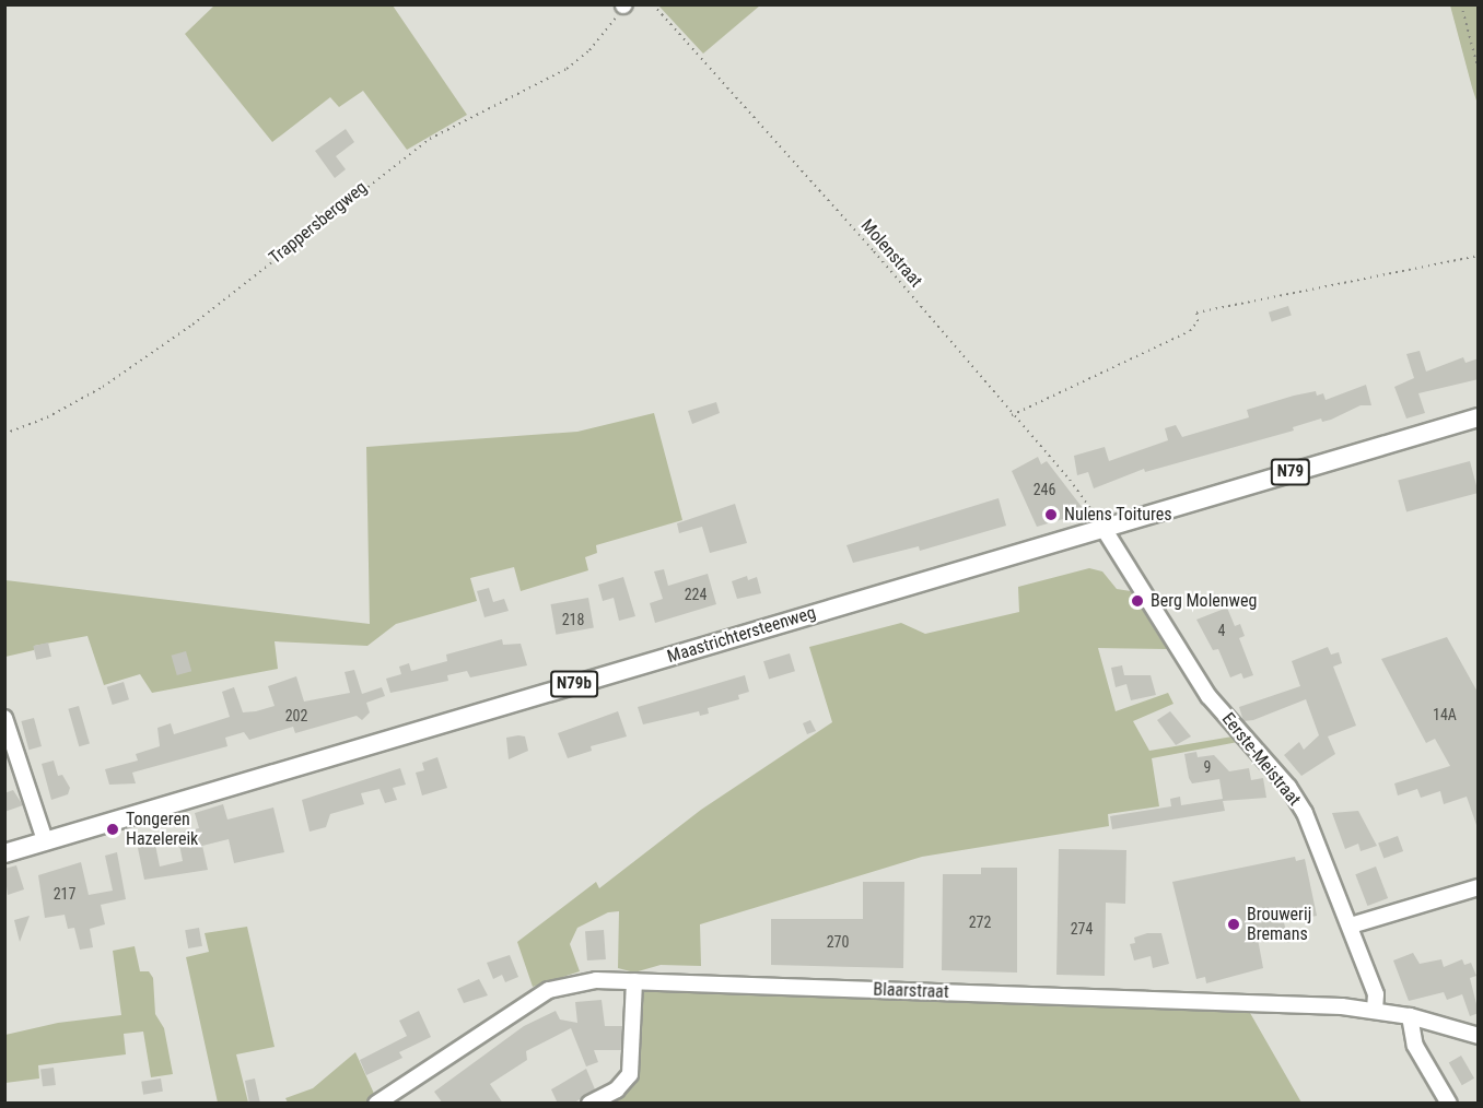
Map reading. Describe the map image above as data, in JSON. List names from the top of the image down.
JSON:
{
  "streets": {
    "main road": ["N79", "Maastrichtersteenweg", "N79b"],
    "street": ["Eerste-Meistraat", "Blaarstraat"],
    "path": ["Trappersbergweg", "Molenstraat"]
  },
  "crossings": [
    ["Molenstraat", "Maastrichtersteenweg"],
    ["Molenstraat", "Eerste-Meistraat"],
    ["Maastrichtersteenweg", "Eerste-Meistraat"],
    ["Eerste-Meistraat", "Blaarstraat"]
  ],
  "places": [
    "Nulens Toitures",
    "Berg Molenweg",
    "Tongeren Hazelereik",
    "Brouwerij Bremans"
  ],
  "house_numbers": [
    "246",
    "224",
    "218",
    "4",
    "14A",
    "202",
    "9",
    "217",
    "272",
    "274",
    "270"
  ]
}
